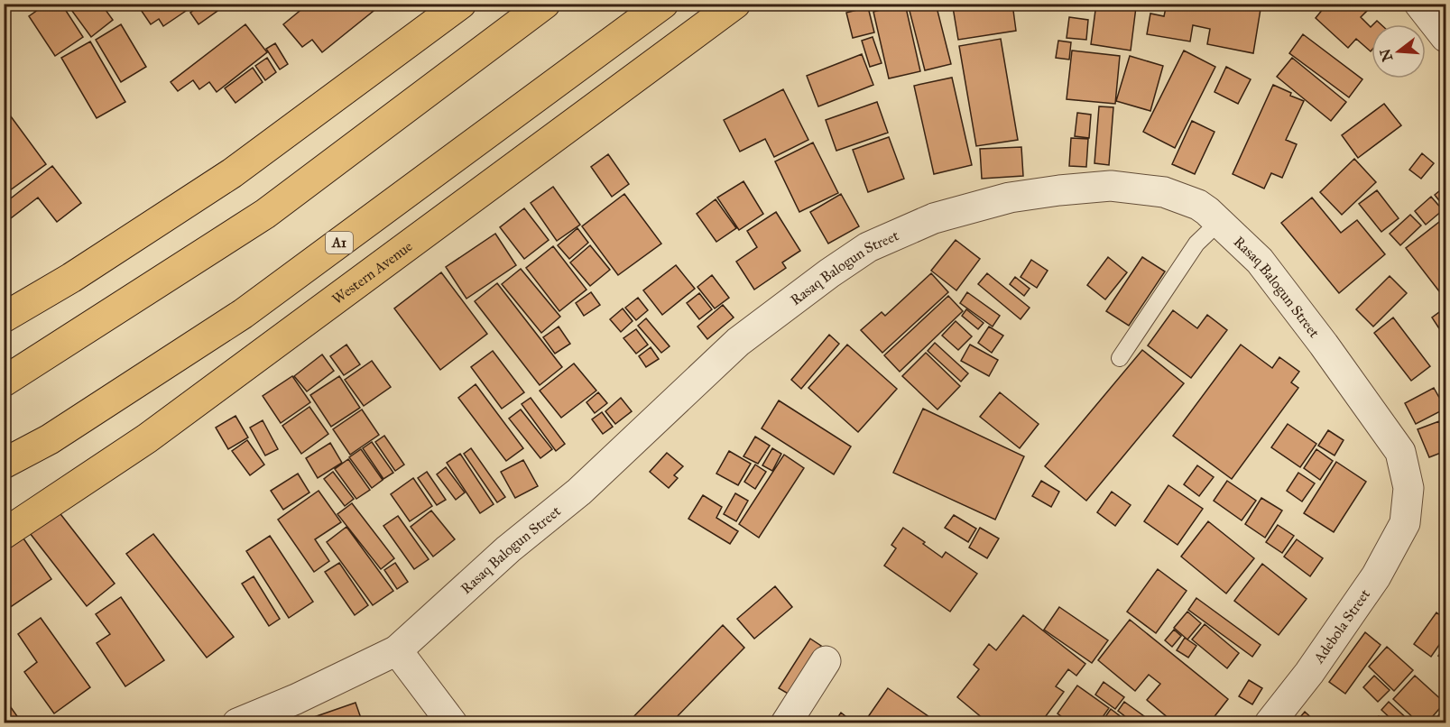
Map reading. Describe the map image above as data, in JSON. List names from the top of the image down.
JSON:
{
  "streets": {
    "main road": ["A1", "Western Avenue"],
    "street": ["Rasaq Balogun Street", "Adebola Street"]
  },
  "crossings": [
    ["Rasaq Balogun Street", "Adebola Street"]
  ],
  "north": "left"
}
